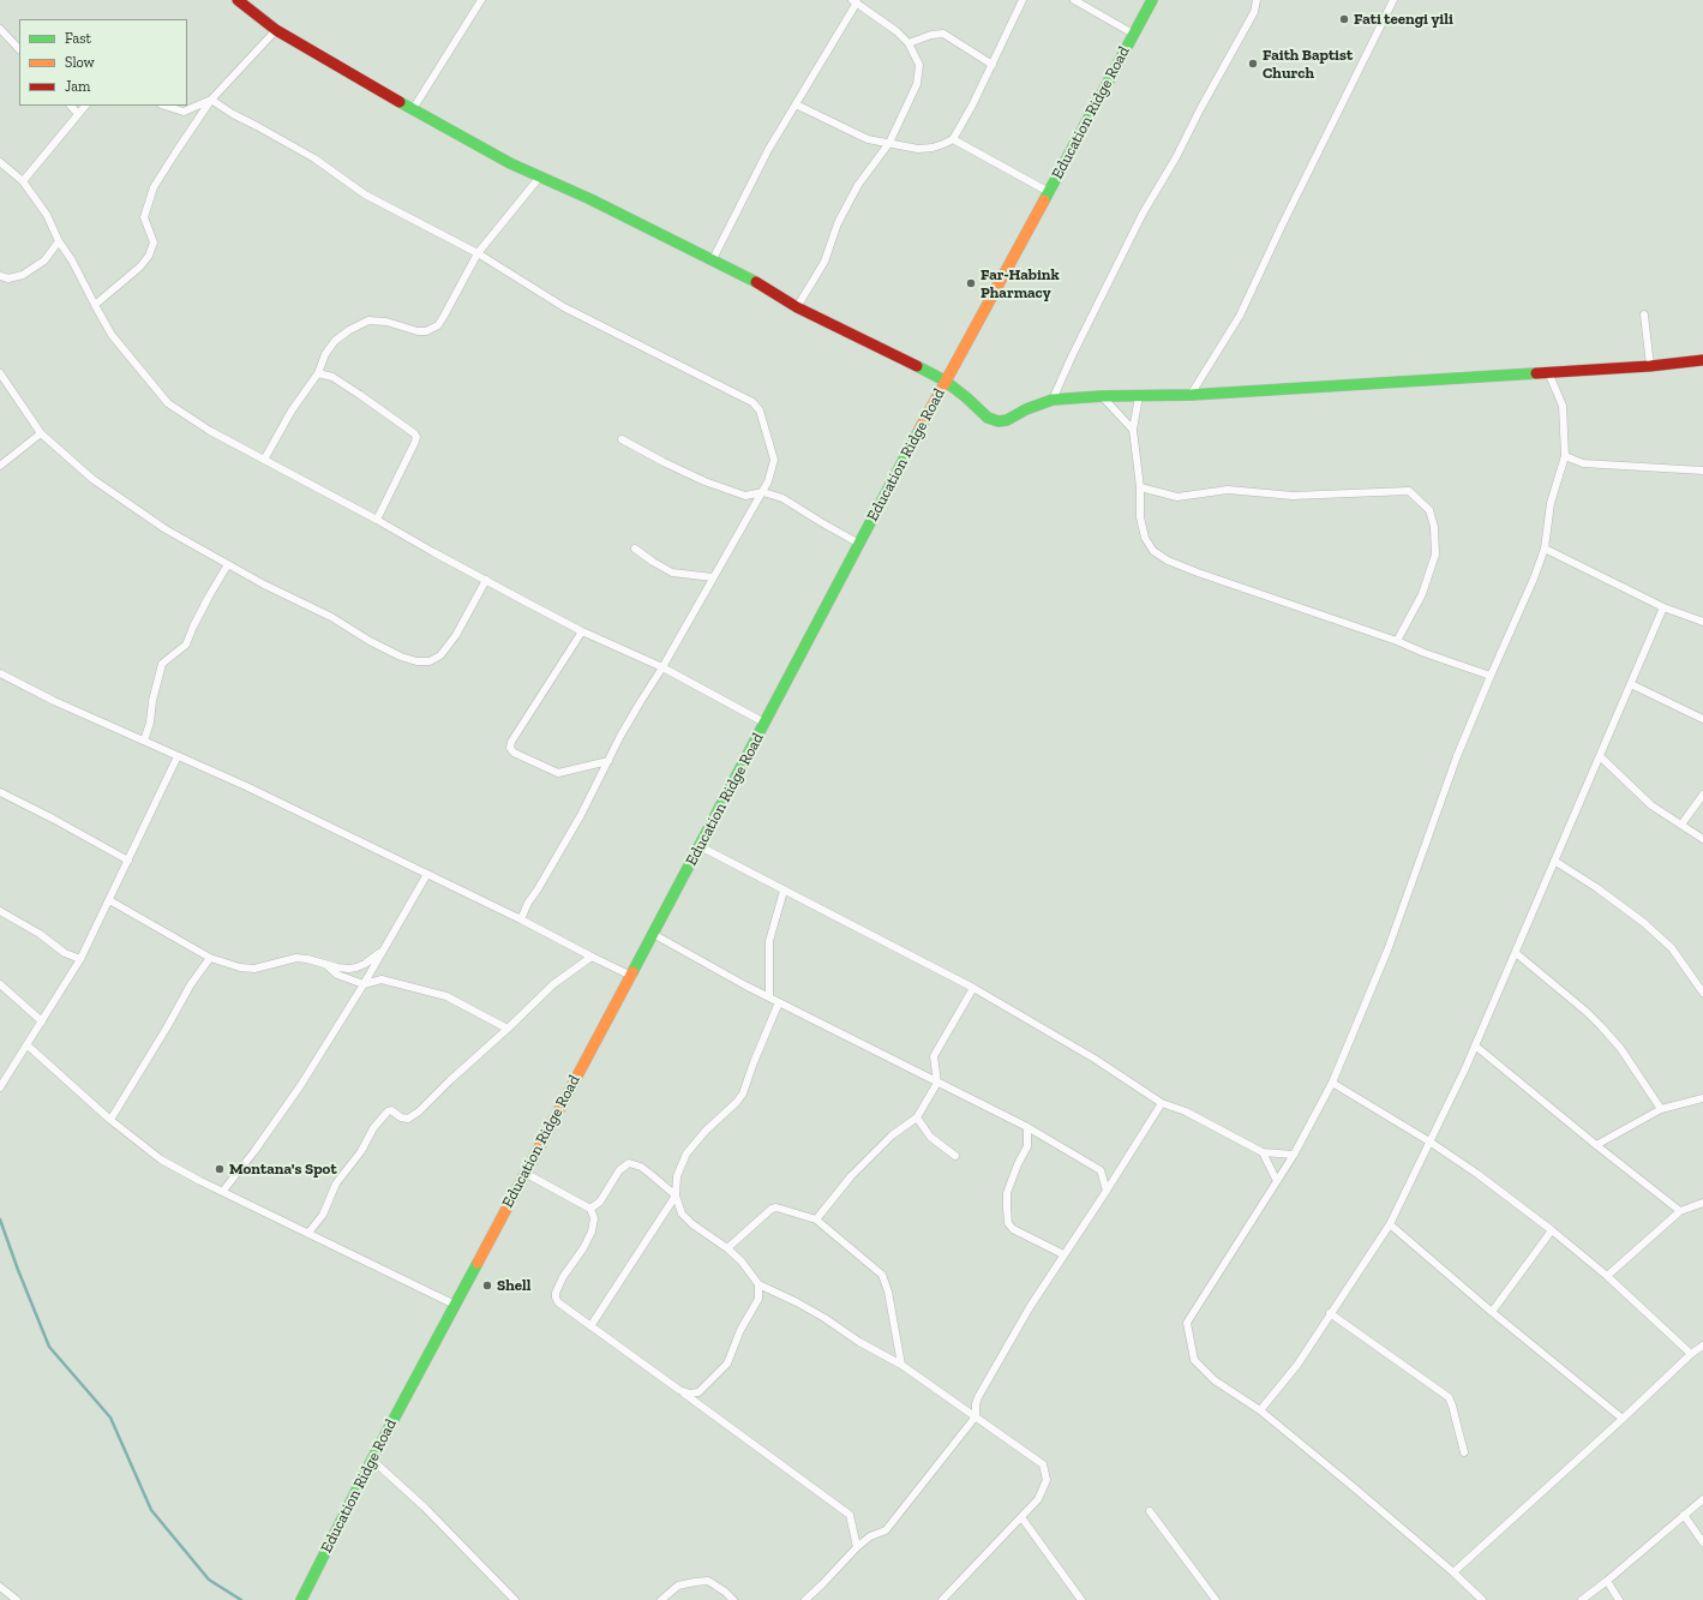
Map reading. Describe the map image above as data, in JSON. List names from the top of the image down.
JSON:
{
  "streets": {
    "main road": ["Education Ridge Road"]
  },
  "places": [
    "Fati teengi yili",
    "Faith Baptist Church",
    "Far-Habink Pharmacy",
    "Montana's Spot",
    "Shell"
  ],
  "legend": ["Fast", "Slow", "Jam"]
}
